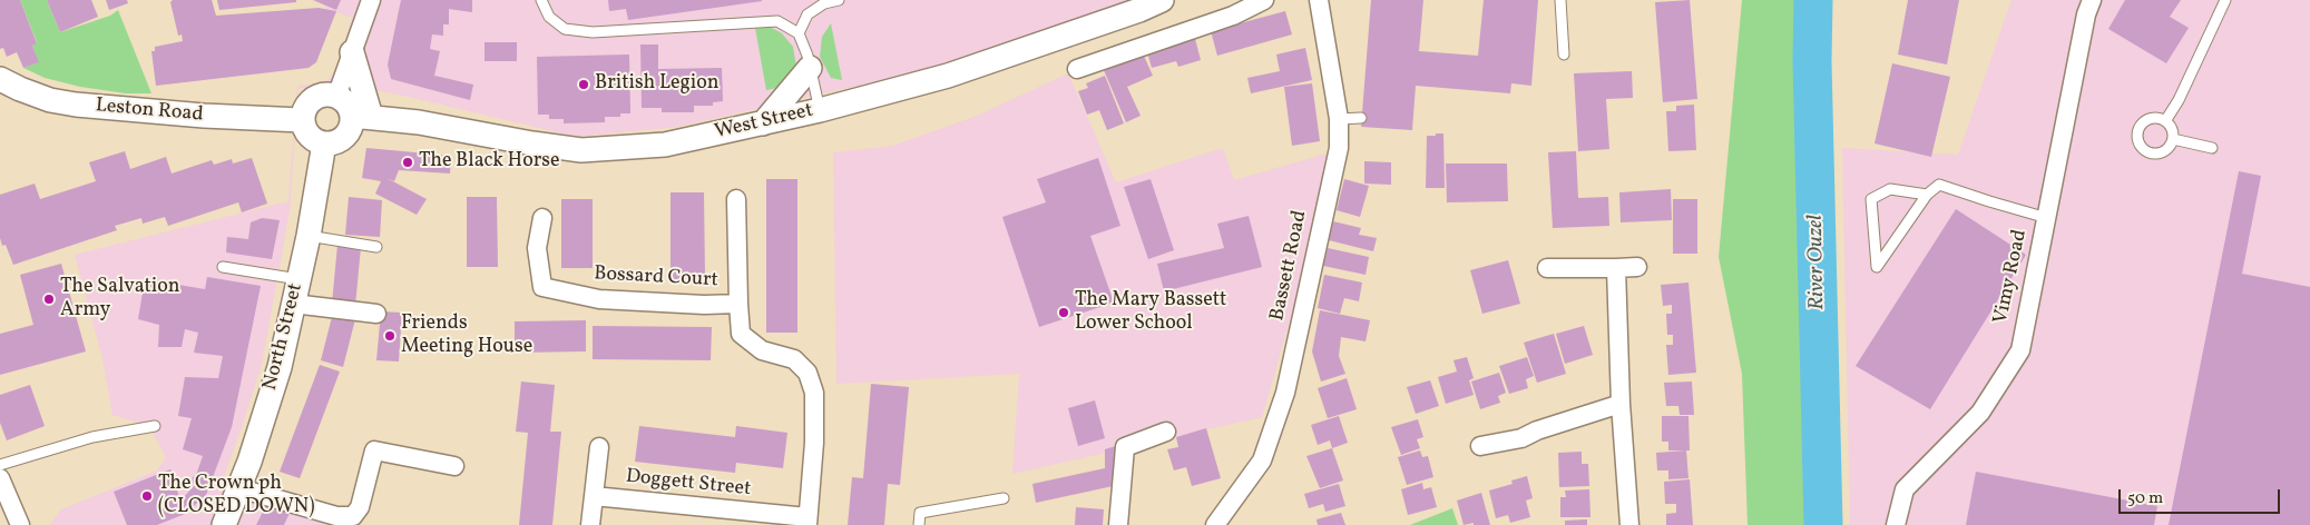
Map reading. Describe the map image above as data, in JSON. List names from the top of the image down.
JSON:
{
  "streets": {
    "street": [
      "Leston Road",
      "West Street",
      "Bassett Road",
      "Vimy Road",
      "Bossard Court",
      "North Street",
      "Doggett Street"
    ]
  },
  "crossings": [
    ["Leston Road", "West Street"],
    ["Leston Road", "North Street"],
    ["West Street", "North Street"],
    ["Bossard Court", "Doggett Street"]
  ],
  "water": ["River Ouzel"],
  "places": [
    "British Legion",
    "The Black Horse",
    "The Salvation Army",
    "The Mary Bassett Lower School",
    "Friends Meeting House",
    "The Crown ph (CLOSED DOWN)"
  ],
  "scale_bar": "50 m"
}
